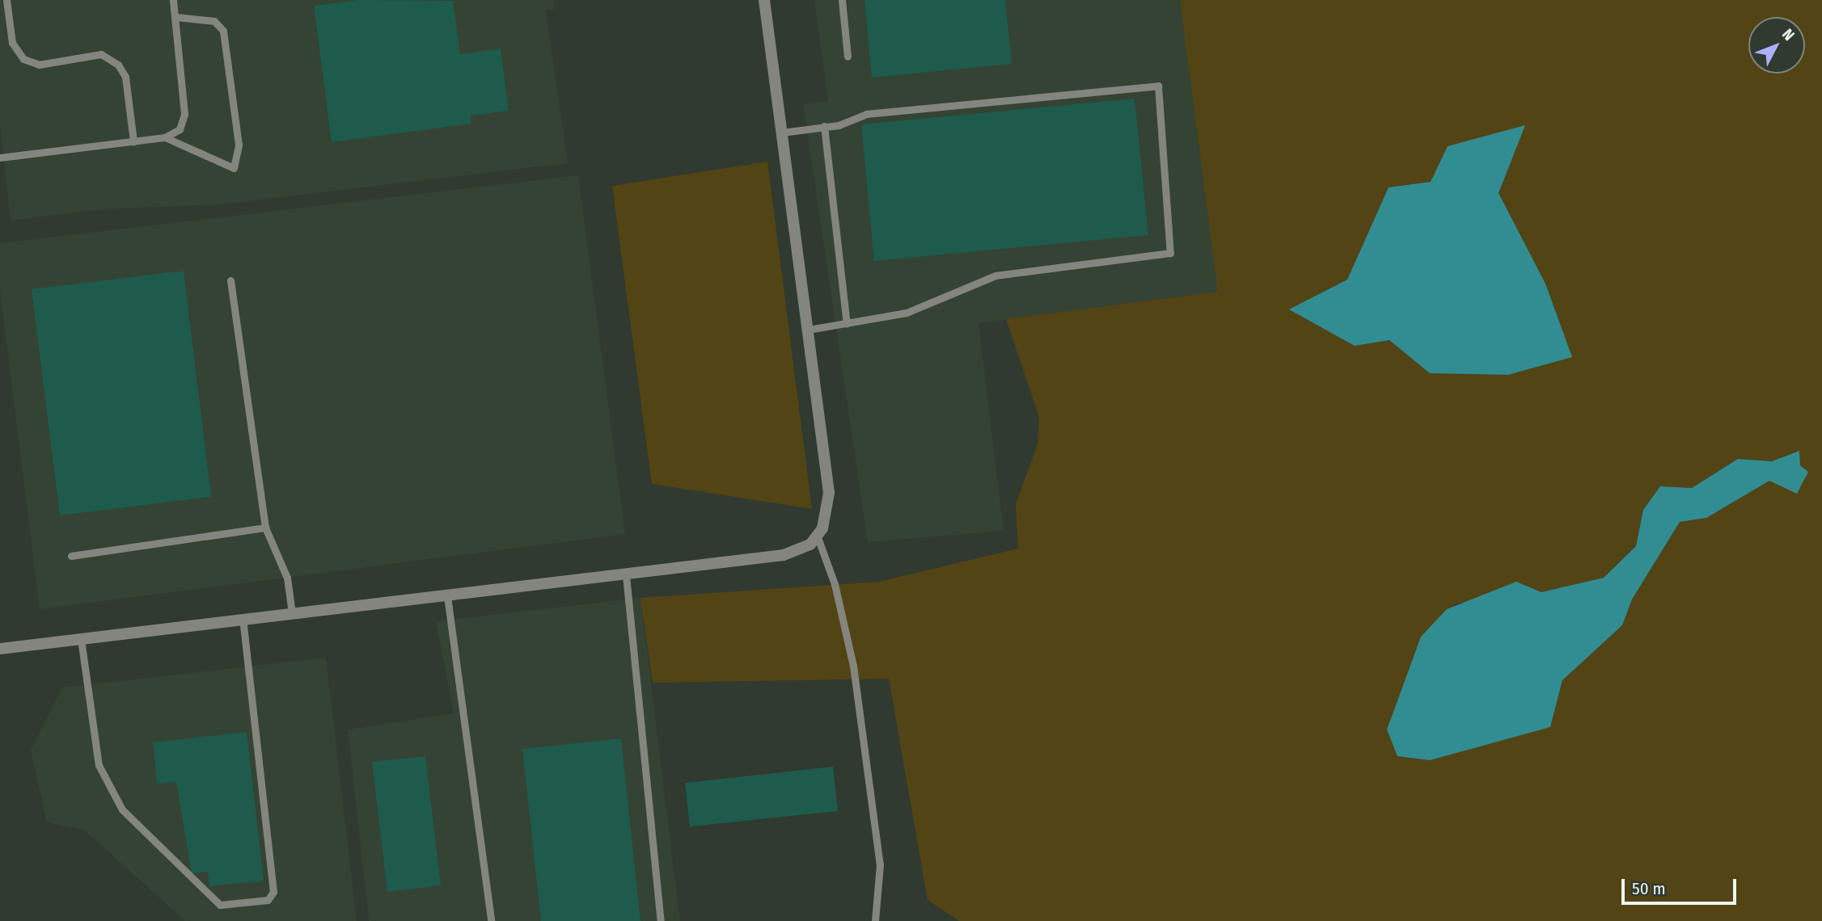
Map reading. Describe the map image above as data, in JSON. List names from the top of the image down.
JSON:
{
  "scale_bar": "50 m",
  "north": "top right"
}
